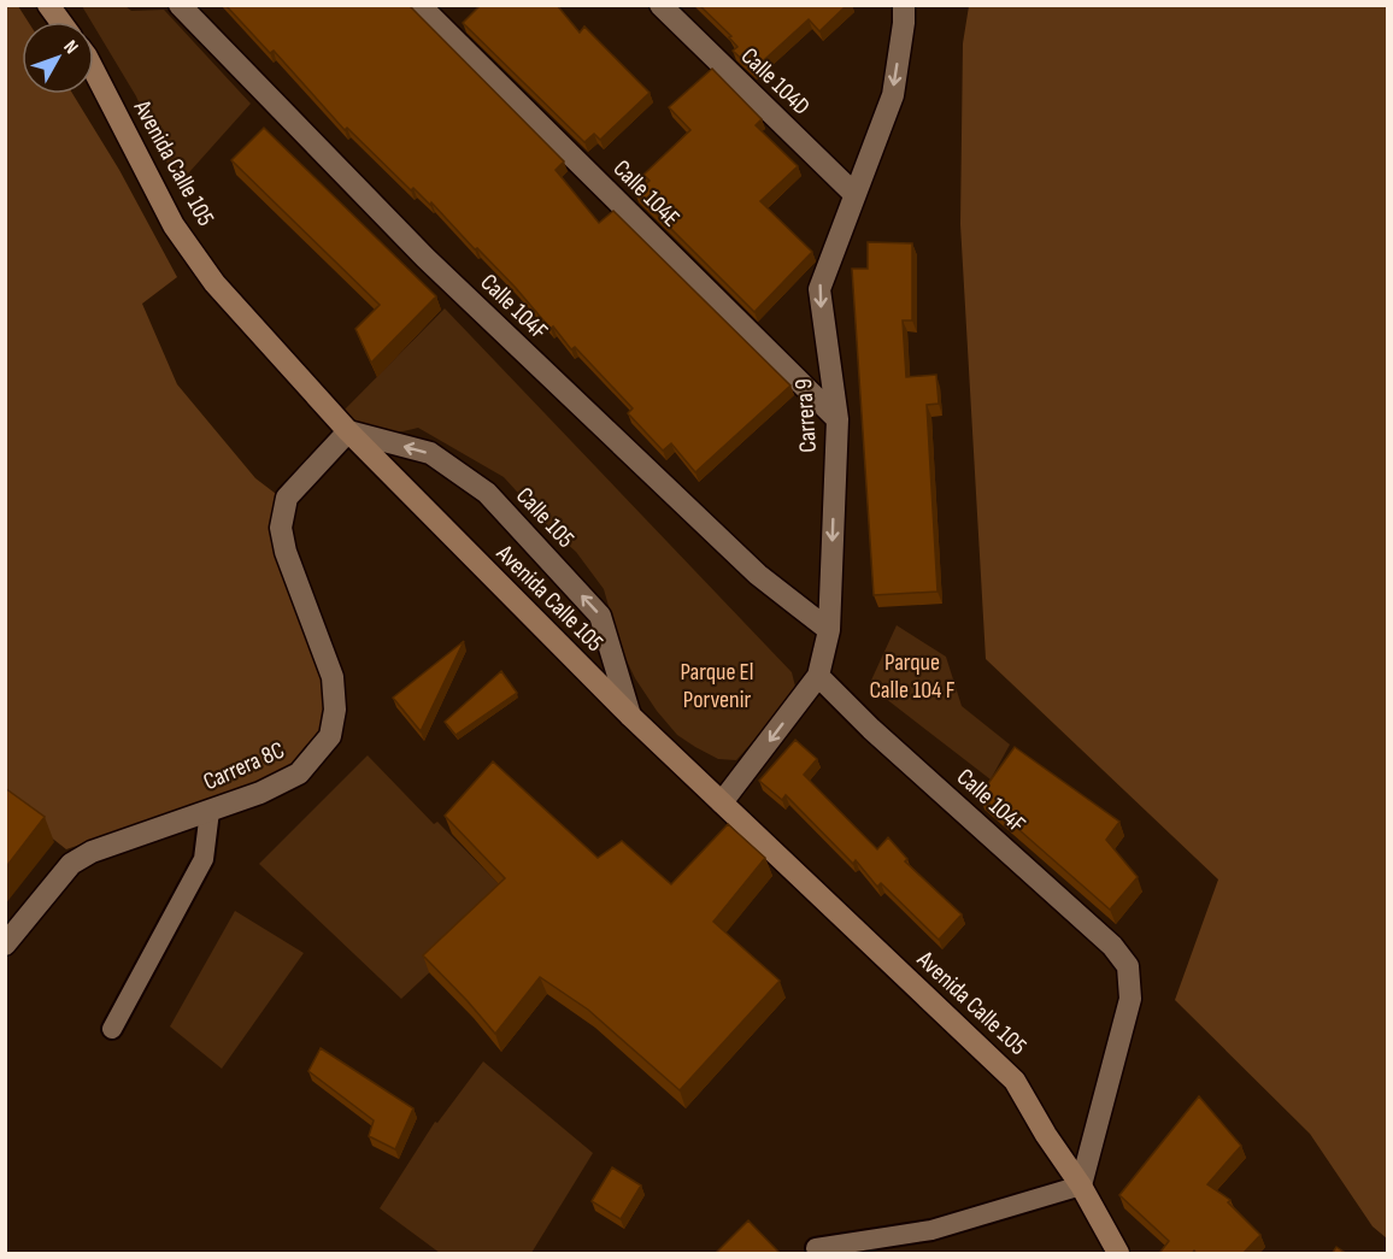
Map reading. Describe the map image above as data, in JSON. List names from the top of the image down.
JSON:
{
  "streets": {
    "main road": ["Avenida Calle 105"],
    "street": [
      "Calle 104D",
      "Calle 104E",
      "Calle 104F",
      "Carrera 9",
      "Calle 105",
      "Carrera 8C"
    ]
  },
  "crossings": [
    ["Calle 104D", "Carrera 9"],
    ["Avenida Calle 105", "Calle 104F"],
    ["Avenida Calle 105", "Carrera 9"],
    ["Avenida Calle 105", "Calle 105"],
    ["Avenida Calle 105", "Carrera 8C"],
    ["Calle 104E", "Carrera 9"],
    ["Calle 104F", "Carrera 9"],
    ["Calle 105", "Carrera 8C"]
  ],
  "one_way": ["Carrera 9", "Calle 105"],
  "parks": ["Parque Calle 104 F", "Parque El Porvenir"],
  "north": "top right"
}
